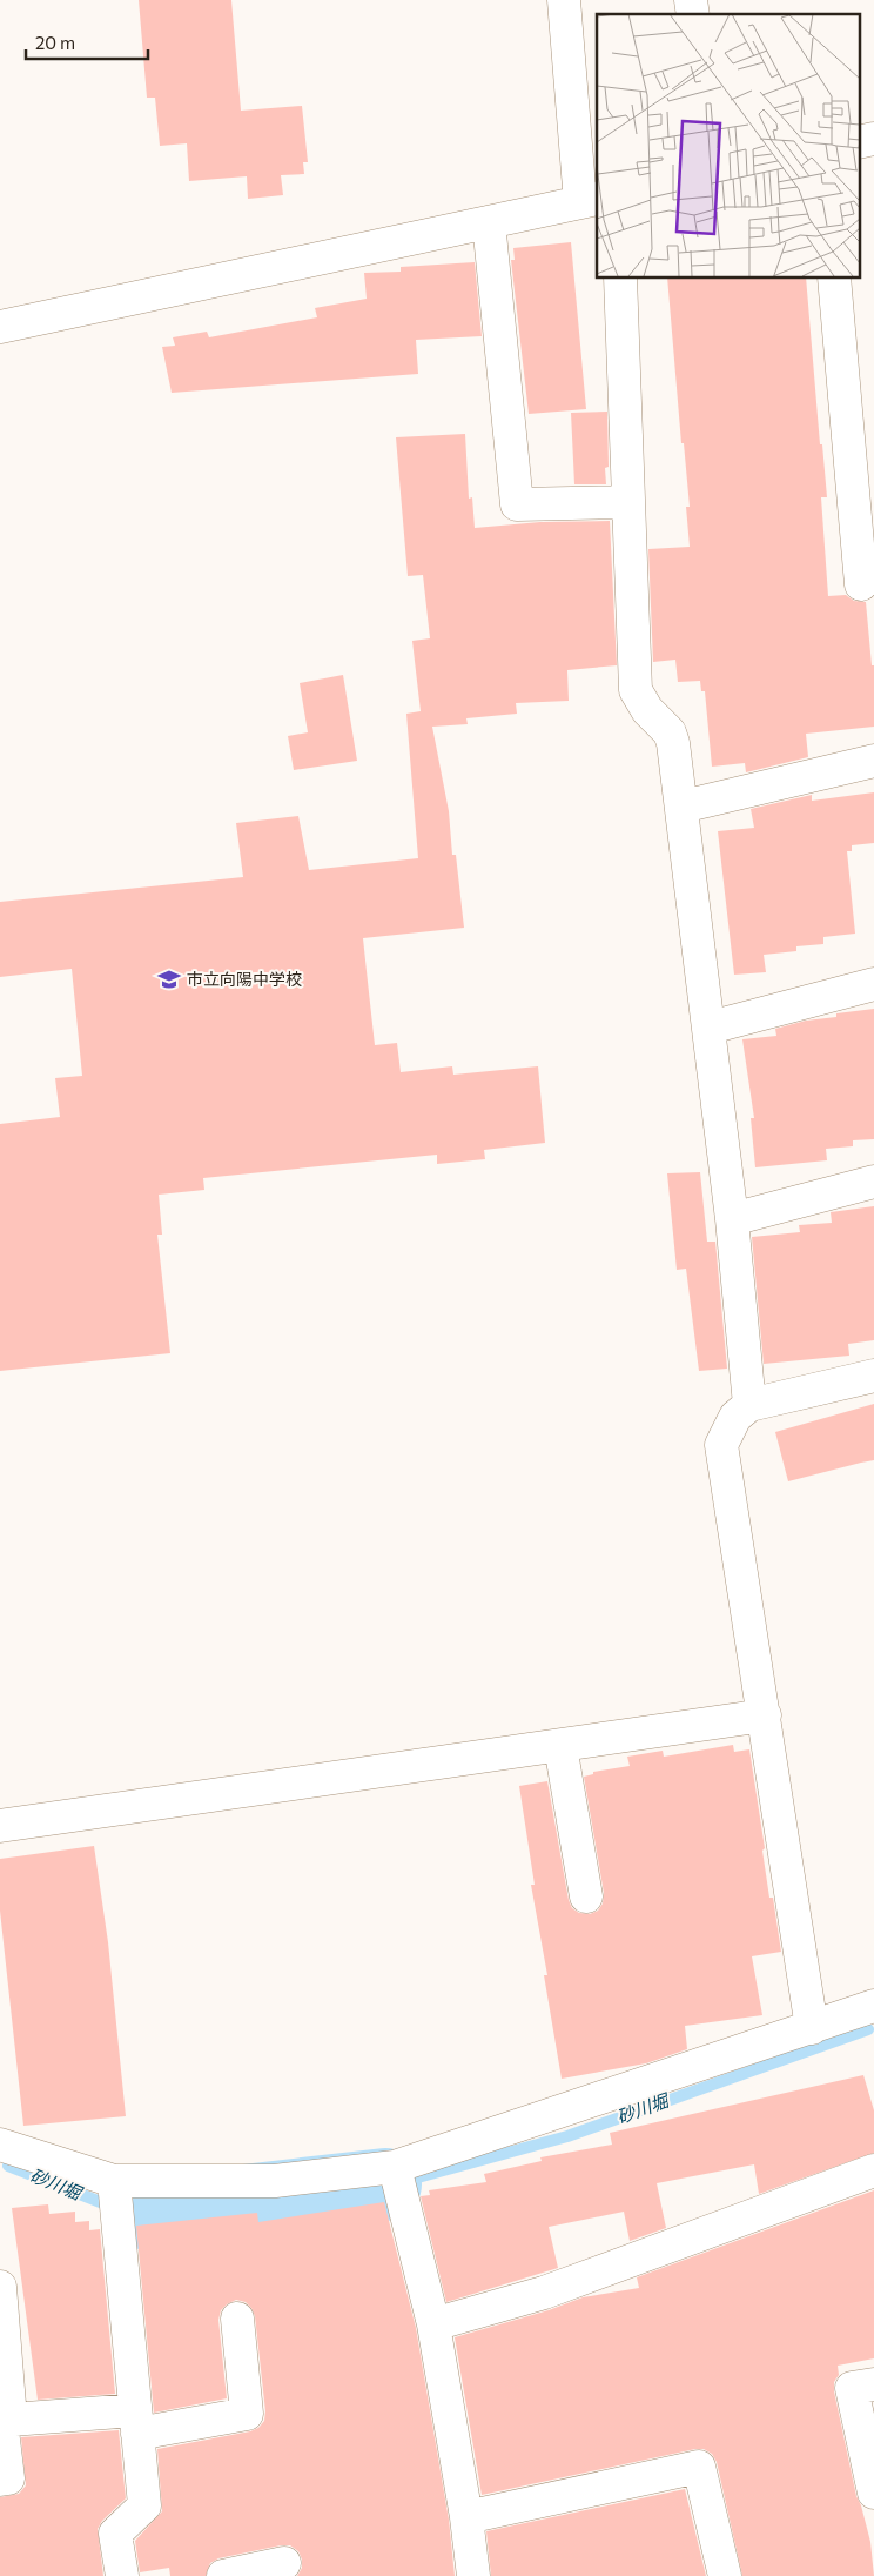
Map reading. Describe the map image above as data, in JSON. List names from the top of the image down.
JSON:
{
  "water": ["砂川堀"],
  "places": {
    "school or university": ["市立向陽中学校"]
  },
  "scale_bar": "20 m"
}
